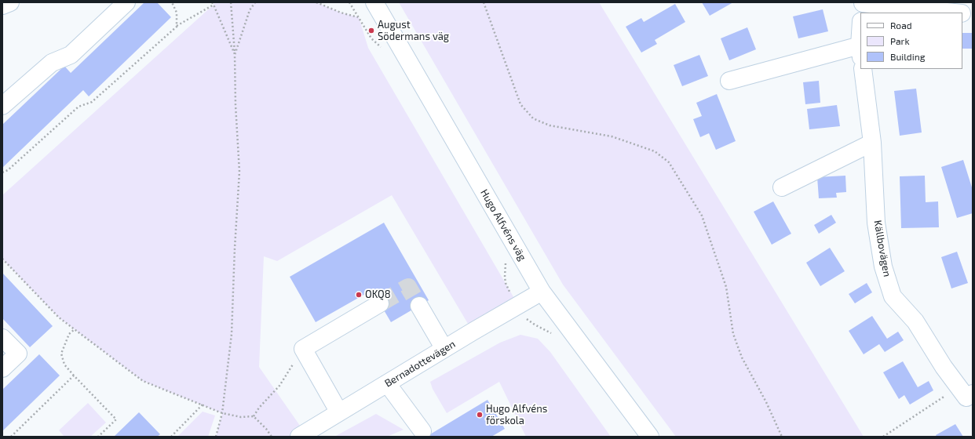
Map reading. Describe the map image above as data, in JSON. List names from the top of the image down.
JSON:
{
  "streets": {
    "street": ["Hugo Alfvéns väg", "Källbovägen", "Bernadottevägen"]
  },
  "crossings": [
    ["Hugo Alfvéns väg", "Bernadottevägen"]
  ],
  "places": ["August Södermans väg", "OKQ8", "Hugo Alfvéns förskola"],
  "legend": ["Road", "Park", "Building"]
}
